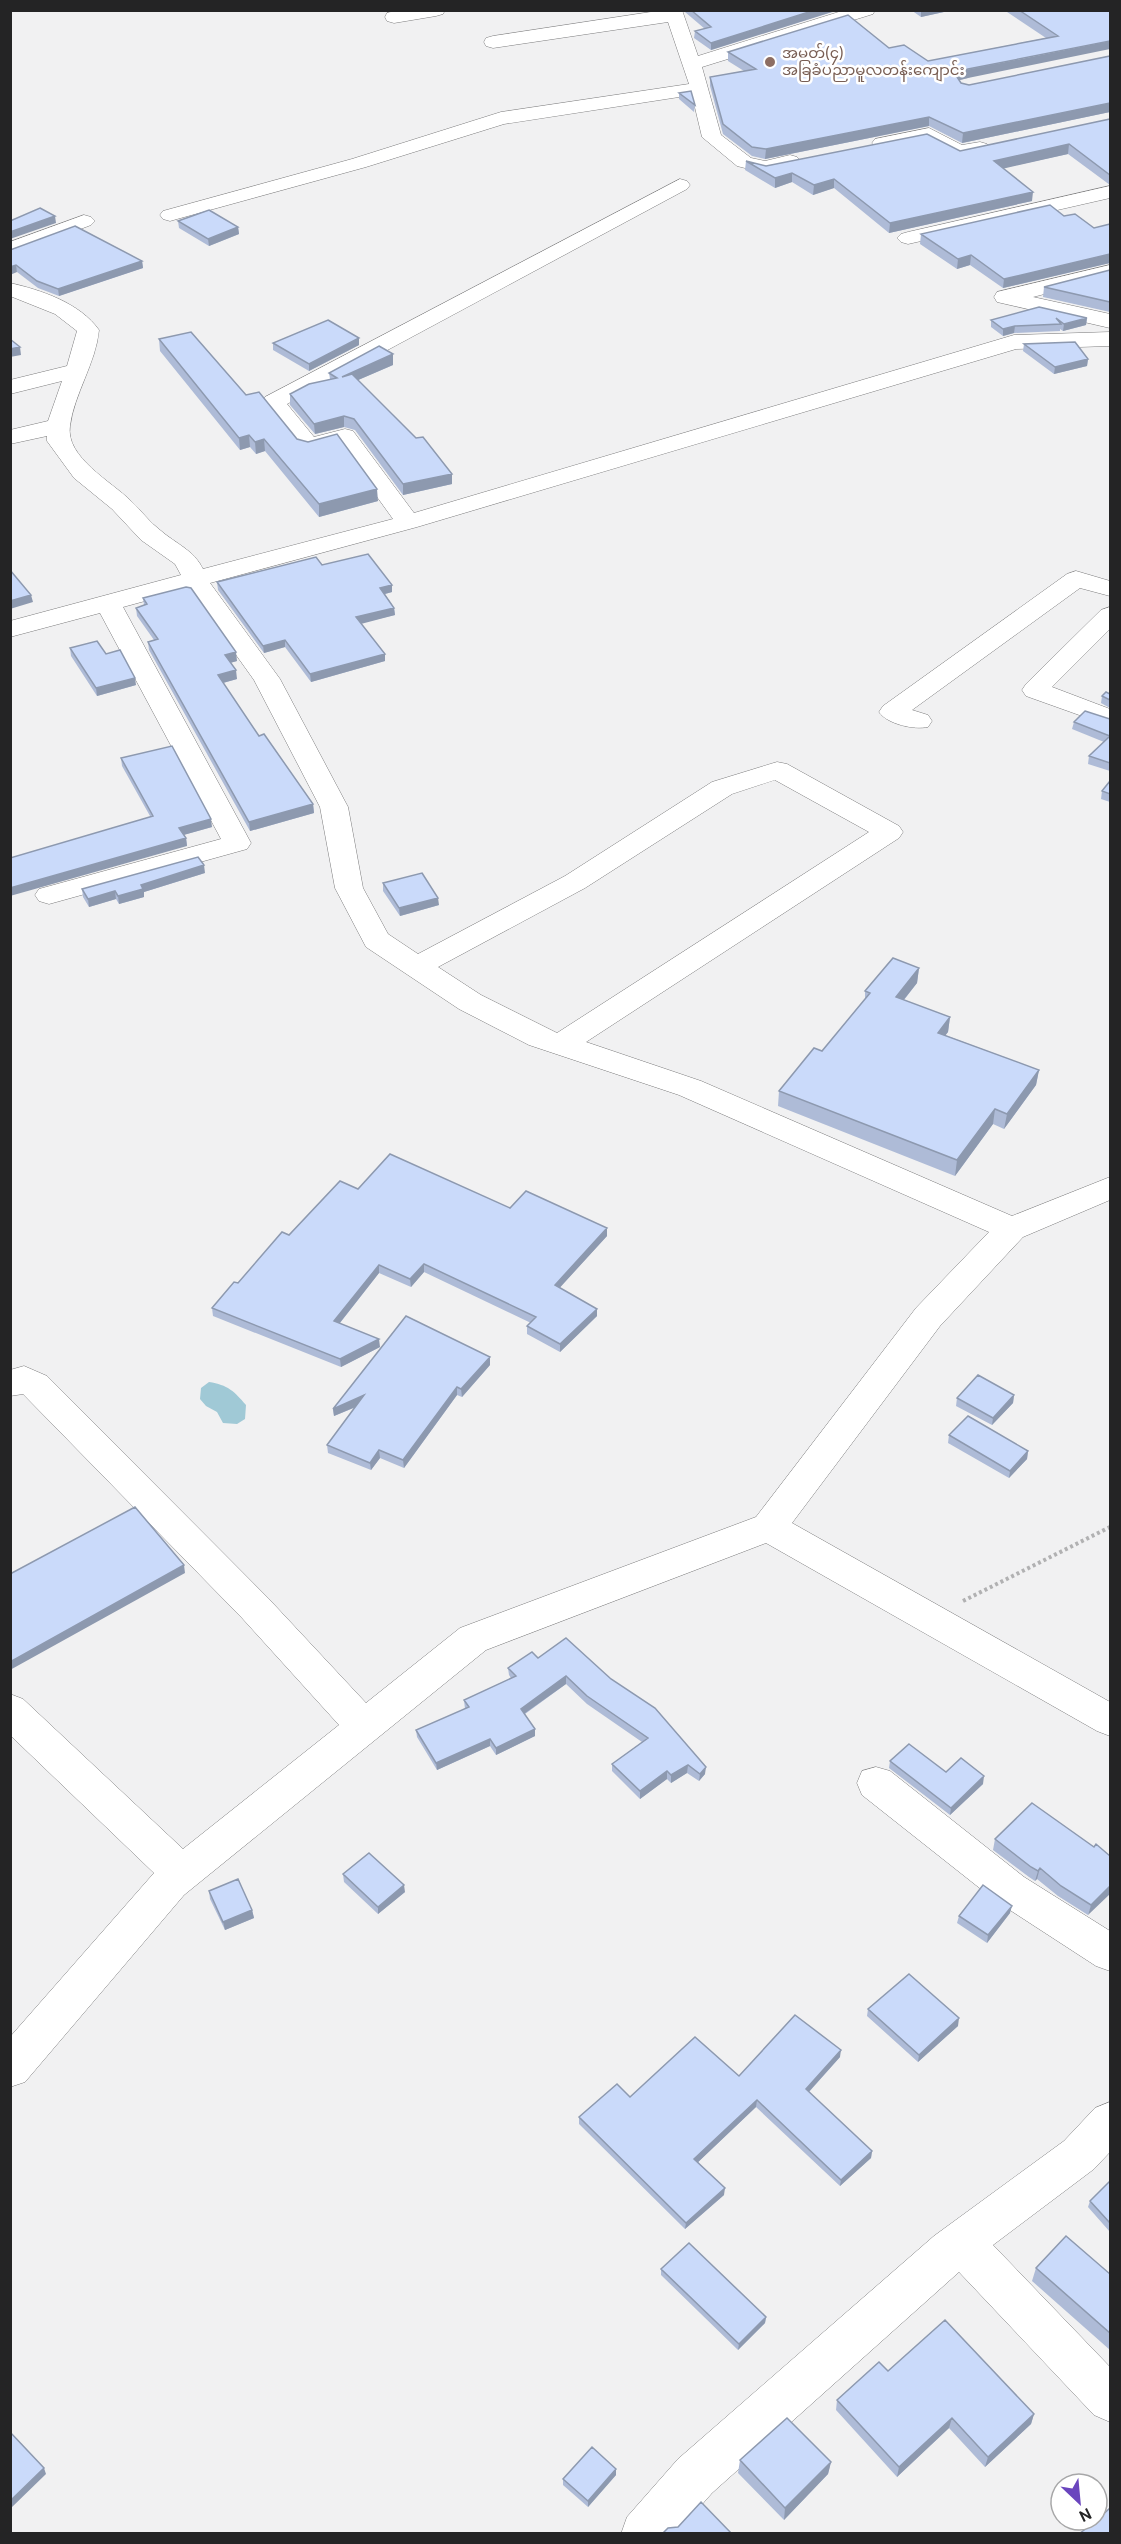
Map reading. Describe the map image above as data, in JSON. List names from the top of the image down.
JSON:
{
  "places": ["အမှတ်(၄) အခြခံပညာမူလတန်းကျောင်း"],
  "north": "bottom right"
}
